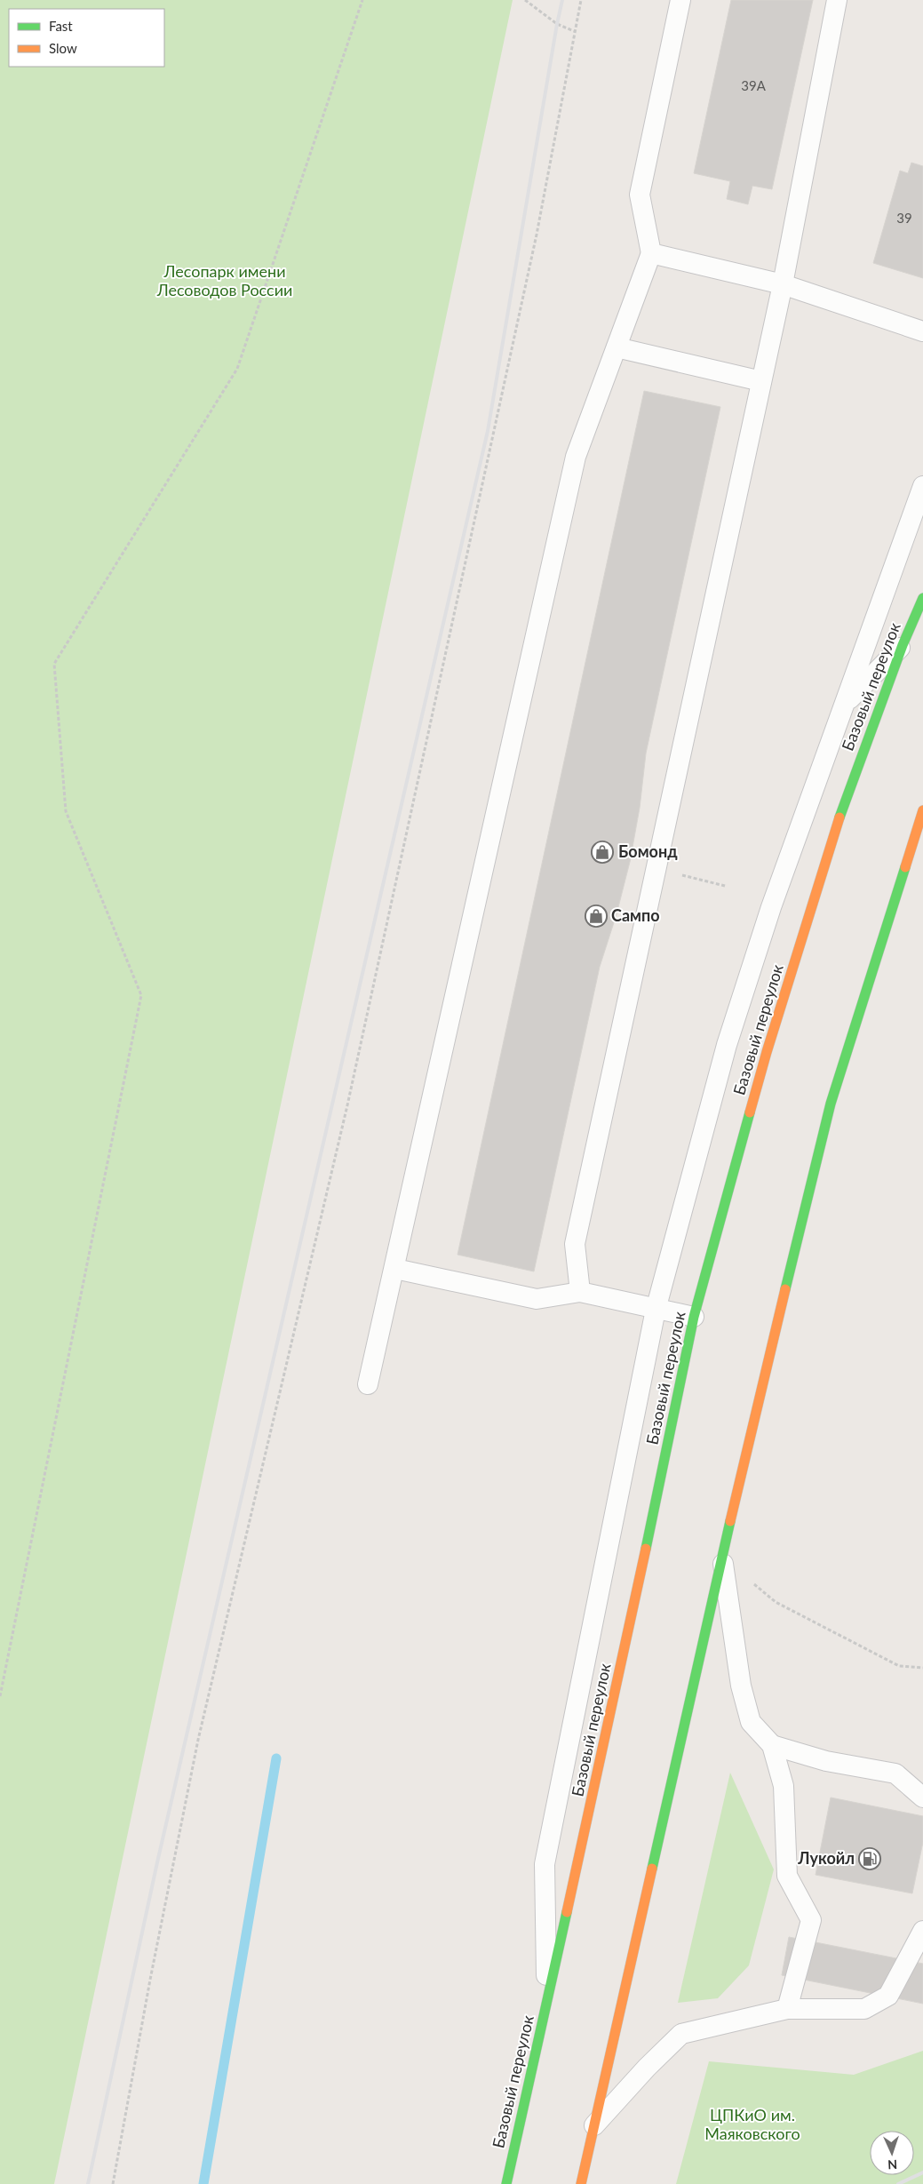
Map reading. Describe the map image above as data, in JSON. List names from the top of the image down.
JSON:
{
  "streets": {
    "main road": ["Базовый переулок"]
  },
  "parks": ["Лесопарк имени Лесоводов России", "ЦПКиО им. Маяковского"],
  "places": {
    "shop": ["Бомонд", "Сампо"],
    "fuel station": ["Лукойл"]
  },
  "house_numbers": ["39А", "39"],
  "legend": ["Fast", "Slow"],
  "north": "bottom"
}
